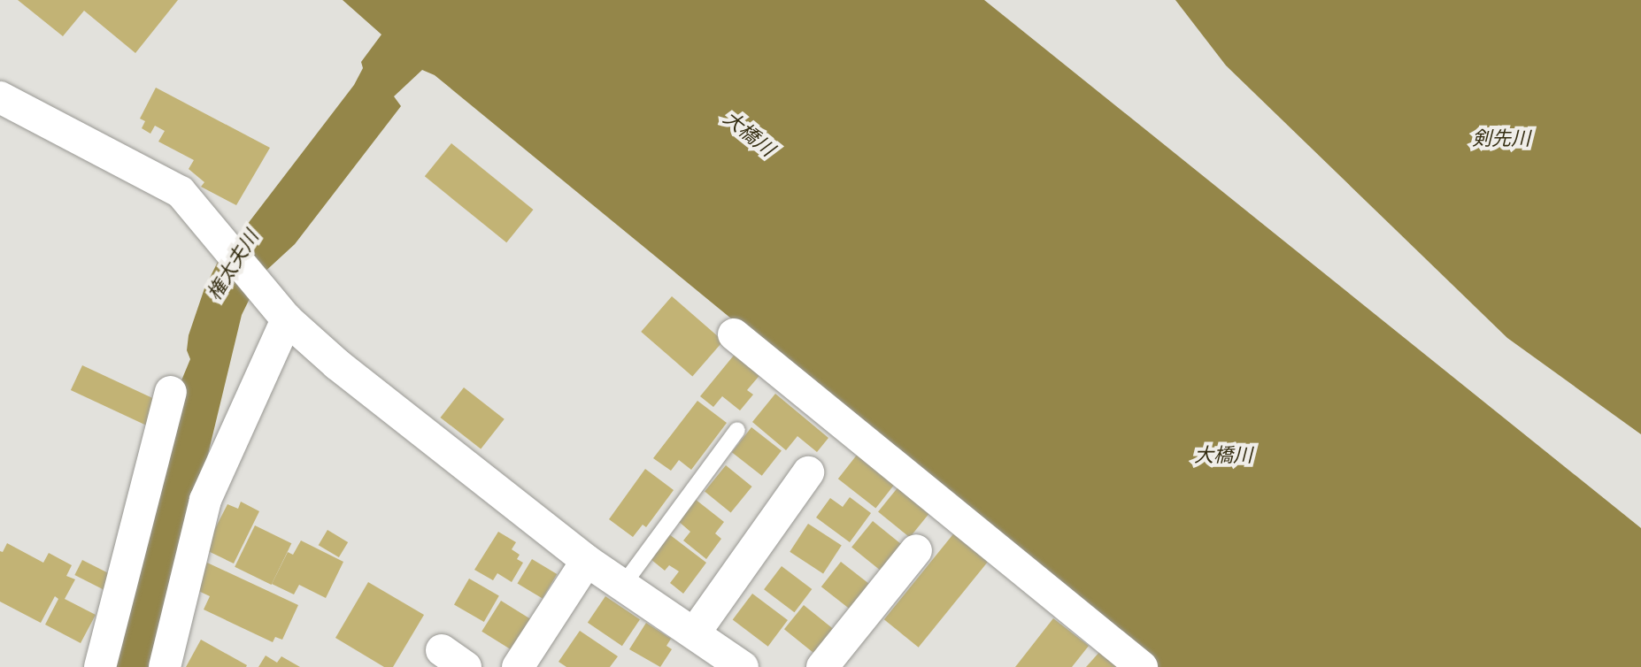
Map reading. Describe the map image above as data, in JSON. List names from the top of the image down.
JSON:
{
  "water": ["大橋川", "剣先川", "権太夫川"]
}
